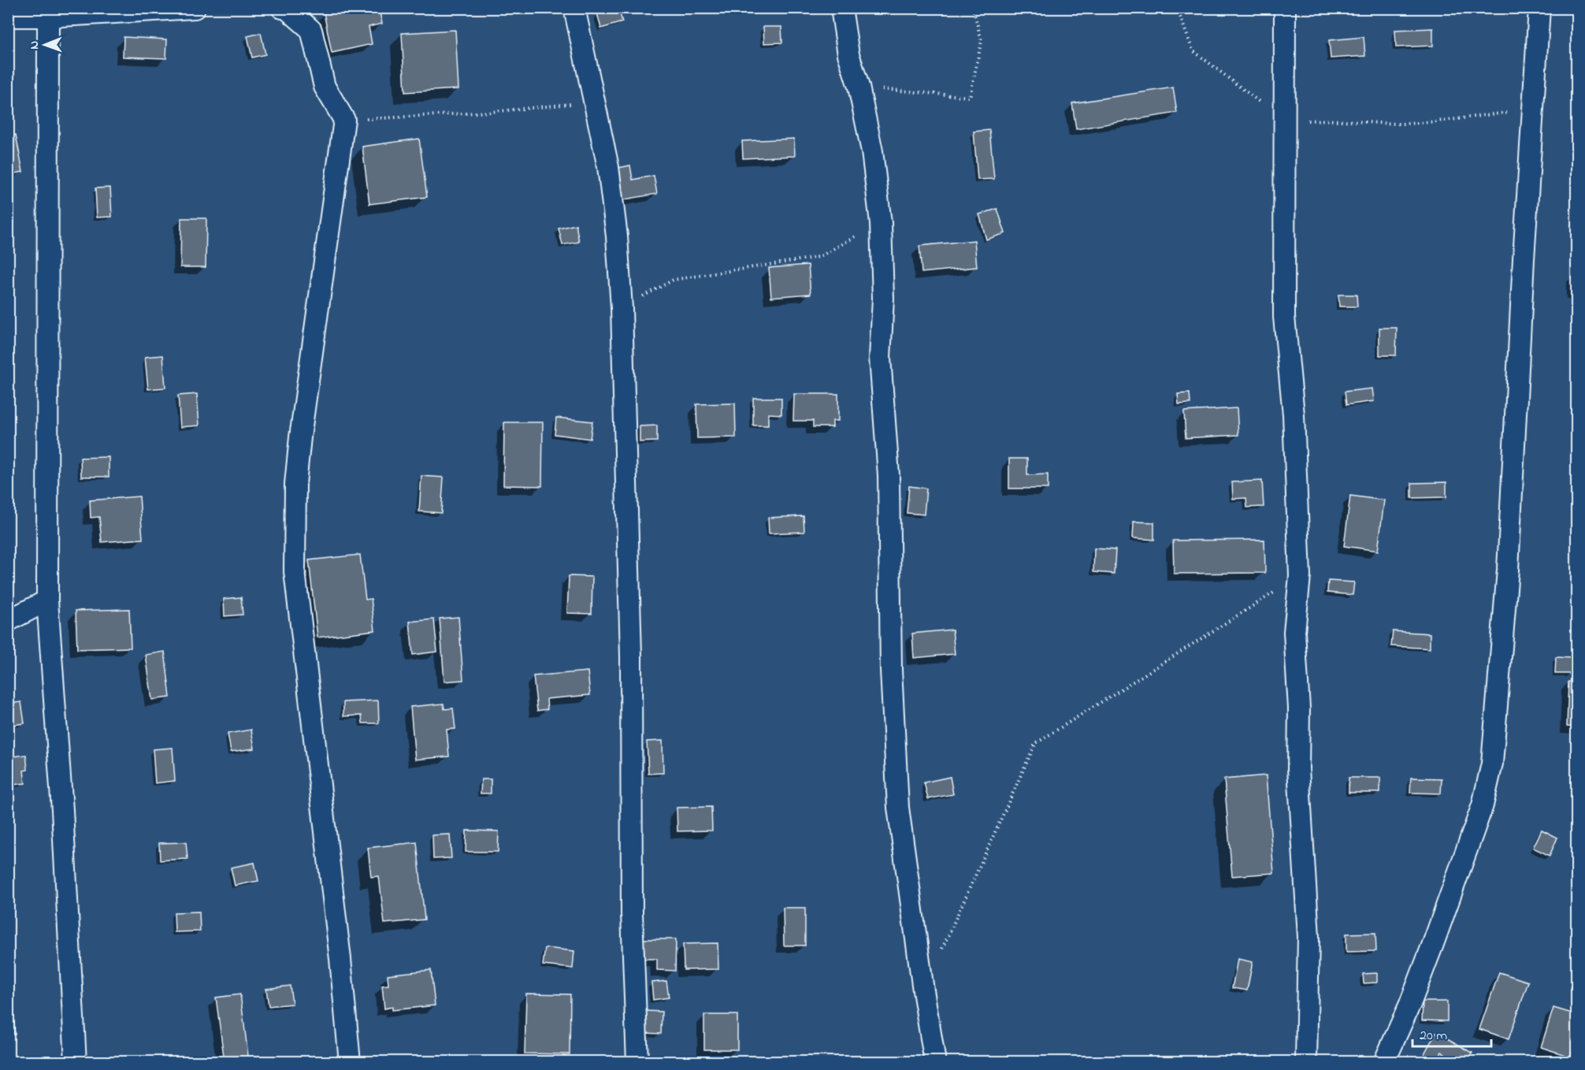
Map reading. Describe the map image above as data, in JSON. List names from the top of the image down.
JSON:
{
  "scale_bar": "20 m",
  "north": "left"
}
